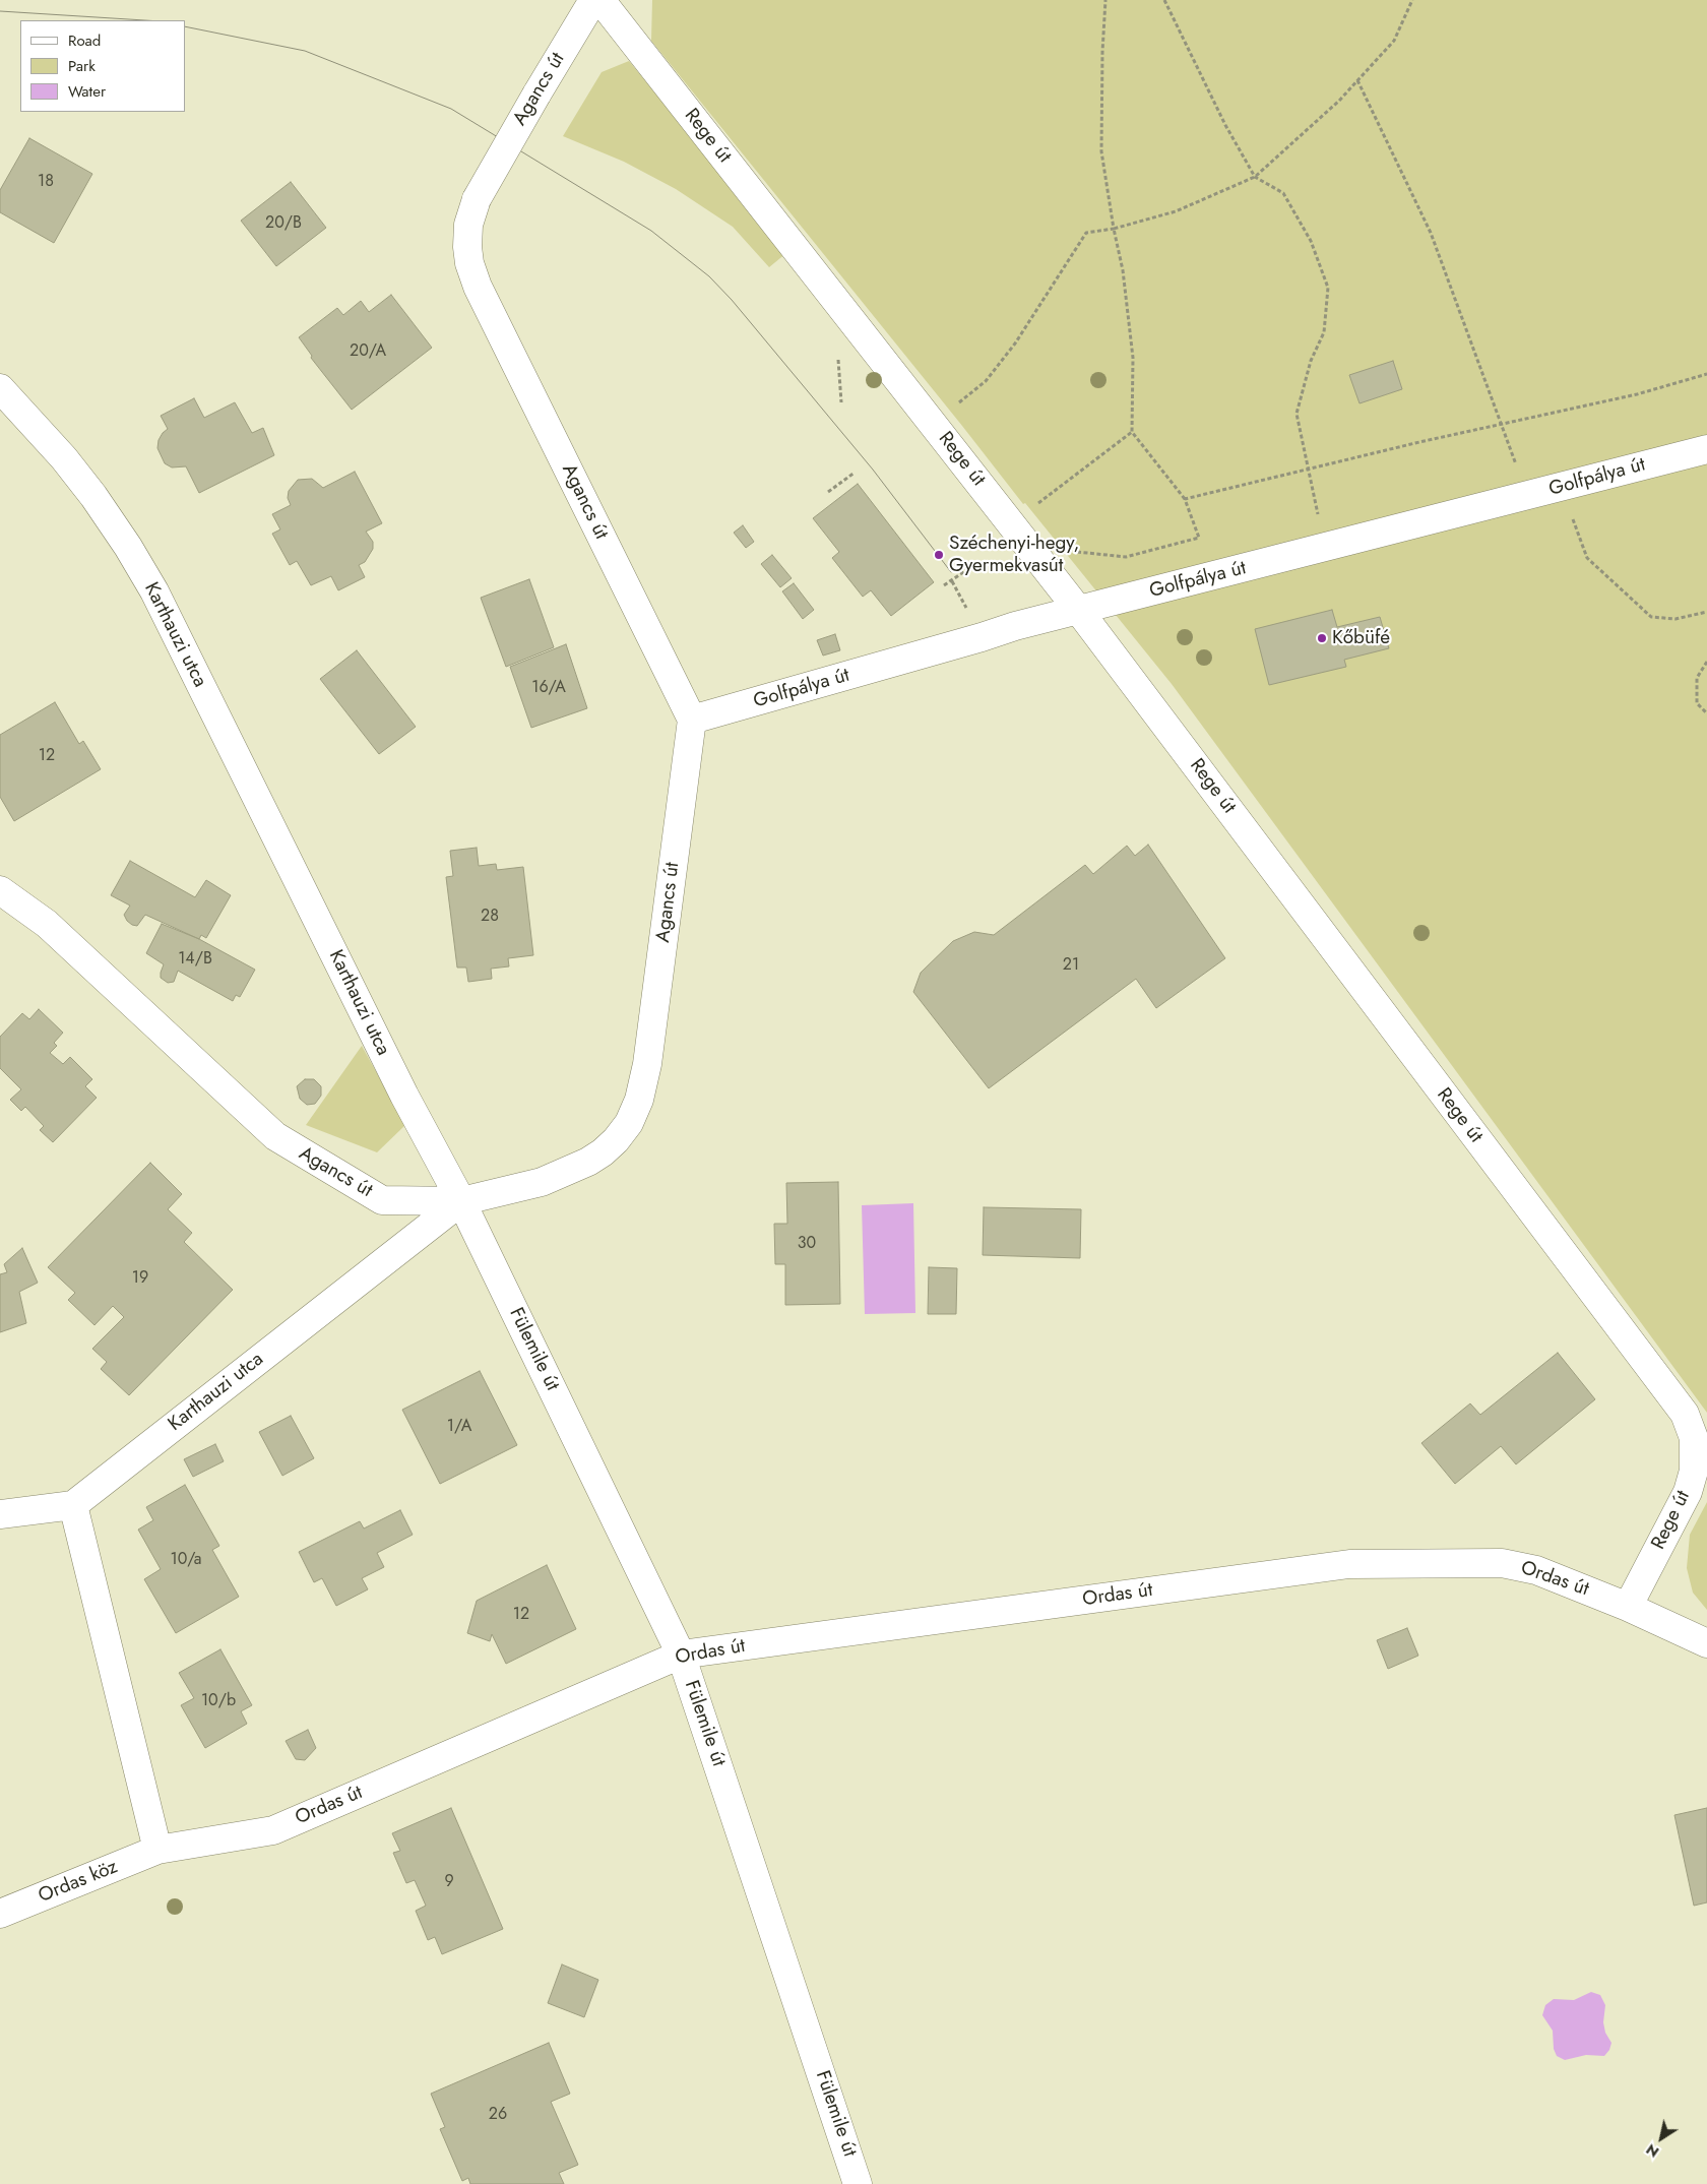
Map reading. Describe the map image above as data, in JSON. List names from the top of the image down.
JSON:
{
  "streets": {
    "street": [
      "Agancs út",
      "Rege út",
      "Golfpálya út",
      "Karthauzi utca",
      "Fülemile út",
      "Ordas út",
      "Ordas köz"
    ]
  },
  "crossings": [
    ["Agancs út", "Golfpálya út"],
    ["Agancs út", "Karthauzi utca"],
    ["Agancs út", "Fülemile út"],
    ["Rege út", "Golfpálya út"],
    ["Rege út", "Ordas út"],
    ["Karthauzi utca", "Fülemile út"],
    ["Fülemile út", "Ordas út"],
    ["Ordas út", "Ordas köz"]
  ],
  "places": ["Széchenyi-hegy, Gyermekvasút", "Kőbüfé"],
  "house_numbers": [
    "18",
    "20/B",
    "20/A",
    "16/A",
    "12",
    "28",
    "14/B",
    "21",
    "30",
    "19",
    "1/A",
    "10/a",
    "12",
    "10/b",
    "9",
    "26"
  ],
  "legend": ["Road", "Park", "Water"],
  "north": "bottom left"
}
